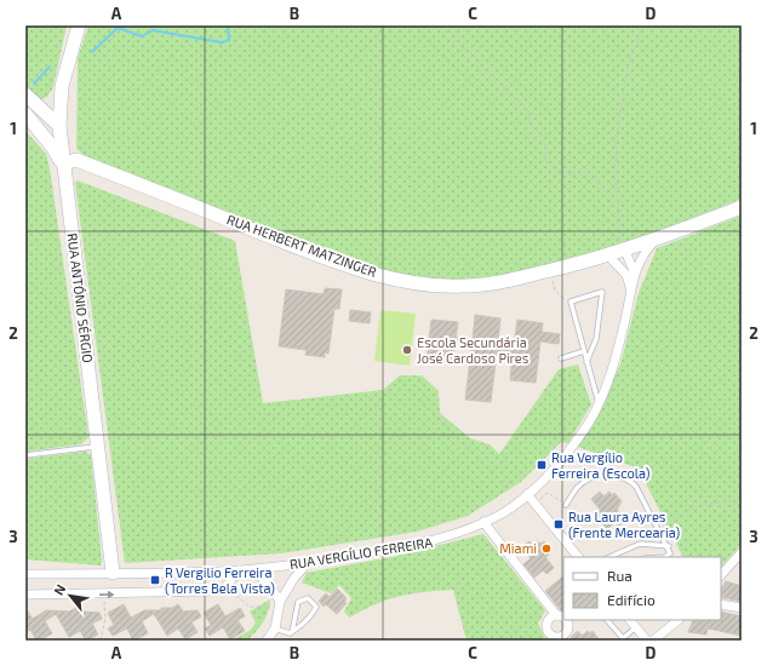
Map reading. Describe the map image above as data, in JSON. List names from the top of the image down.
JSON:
{
  "streets": {
    "street": ["RUA HERBERT MATZINGER", "RUA ANTÓNIO SÉRGIO", "RUA VERGÍLIO FERREIRA"]
  },
  "crossings": [
    ["RUA HERBERT MATZINGER", "RUA ANTÓNIO SÉRGIO"],
    ["RUA HERBERT MATZINGER", "RUA VERGÍLIO FERREIRA"]
  ],
  "places": {
    "other": ["Escola Secundária José Cardoso Pires", "Miami"],
    "transit": ["Rua Vergílio Ferreira (Escola)", "Rua Laura Ayres (Frente Mercearia)", "R Vergilio Ferreira (Torres Bela Vista)"]
  },
  "legend": ["Rua", "Edifício"],
  "north": "top left",
  "grid": {
    "columns": [
      "A",
      "B",
      "C",
      "D"
    ],
    "rows": ["1", "2", "3"]
  }
}
